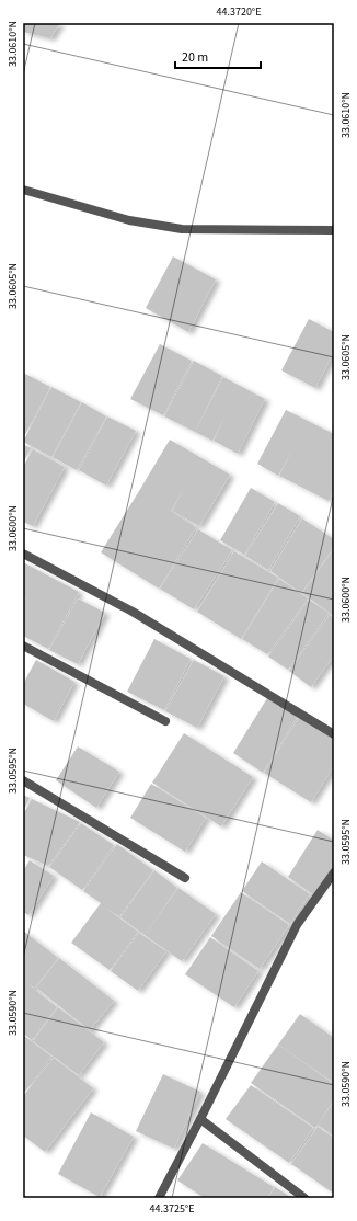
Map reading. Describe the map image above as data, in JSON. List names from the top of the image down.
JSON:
{
  "scale_bar": "20 m",
  "coordinates": [
    "44.3720°E",
    "33.0610°N",
    "33.0605°N",
    "33.0600°N",
    "33.0595°N",
    "33.0590°N",
    "44.3725°E"
  ]
}
